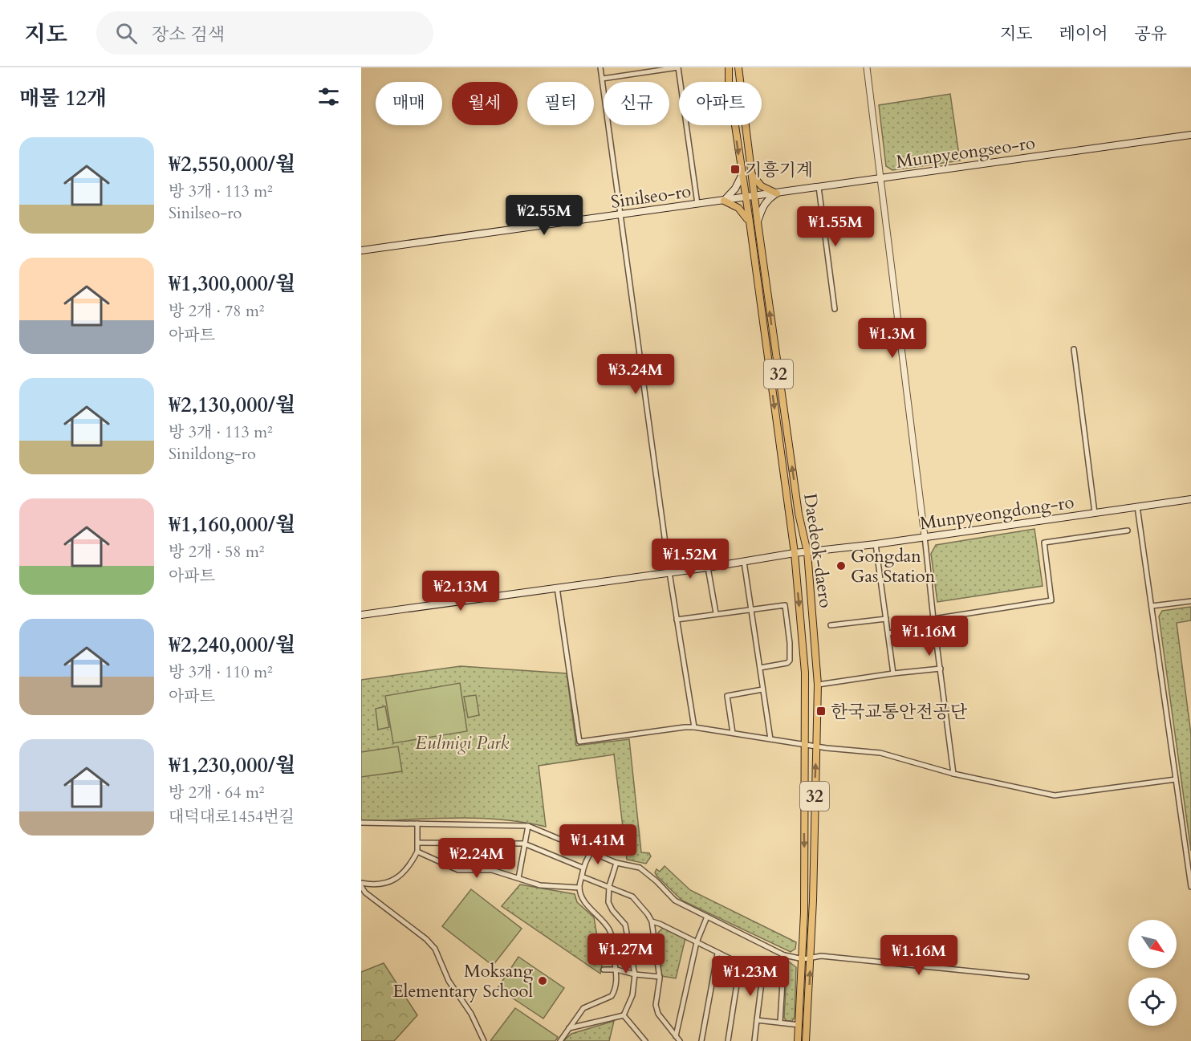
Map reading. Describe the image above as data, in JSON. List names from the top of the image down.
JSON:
{
  "streets": {
    "main road": [
      "Munpyeongseo-ro",
      "Sinilseo-ro",
      "32",
      "Munpyeongdong-ro",
      "Daedeok-daero"
    ]
  },
  "crossings": [
    ["Munpyeongseo-ro", "Sinilseo-ro"],
    ["Munpyeongseo-ro", "Daedeok-daero"],
    ["Sinilseo-ro", "Daedeok-daero"],
    ["Munpyeongdong-ro", "Daedeok-daero"]
  ],
  "parks": ["Eulmigi Park"],
  "places": {
    "transit": ["기흥기계", "한국교통안전공단"],
    "other": ["Gongdan Gas Station", "Moksang Elementary School"]
  },
  "north": "bottom right",
  "page": {
    "header": "지도",
    "search": "장소 검색",
    "nav": ["지도", "레이어", "공유"],
    "heading": "매물 12개",
    "chip": [
      "매매",
      "월세",
      "필터",
      "신규",
      "아파트"
    ],
    "list": [
      {
        "name": "₩2,550,000/월",
        "note": "방 3개 · 113 m² · Sinilseo-ro"
      },
      {
        "name": "₩1,300,000/월",
        "note": "방 2개 · 78 m² · 아파트"
      },
      {
        "name": "₩2,130,000/월",
        "note": "방 3개 · 113 m² · Sinildong-ro"
      },
      {
        "name": "₩1,160,000/월",
        "note": "방 2개 · 58 m² · 아파트"
      },
      {
        "name": "₩2,240,000/월",
        "note": "방 3개 · 110 m² · 아파트"
      },
      {
        "name": "₩1,230,000/월",
        "note": "방 2개 · 64 m² · 대덕대로1454번길"
      }
    ],
    "price": [
      "₩2.55M",
      "₩1.55M",
      "₩1.3M",
      "₩3.24M",
      "₩1.52M",
      "₩2.13M",
      "₩1.16M",
      "₩1.41M",
      "₩2.24M",
      "₩1.27M",
      "₩1.16M",
      "₩1.23M"
    ]
  }
}
